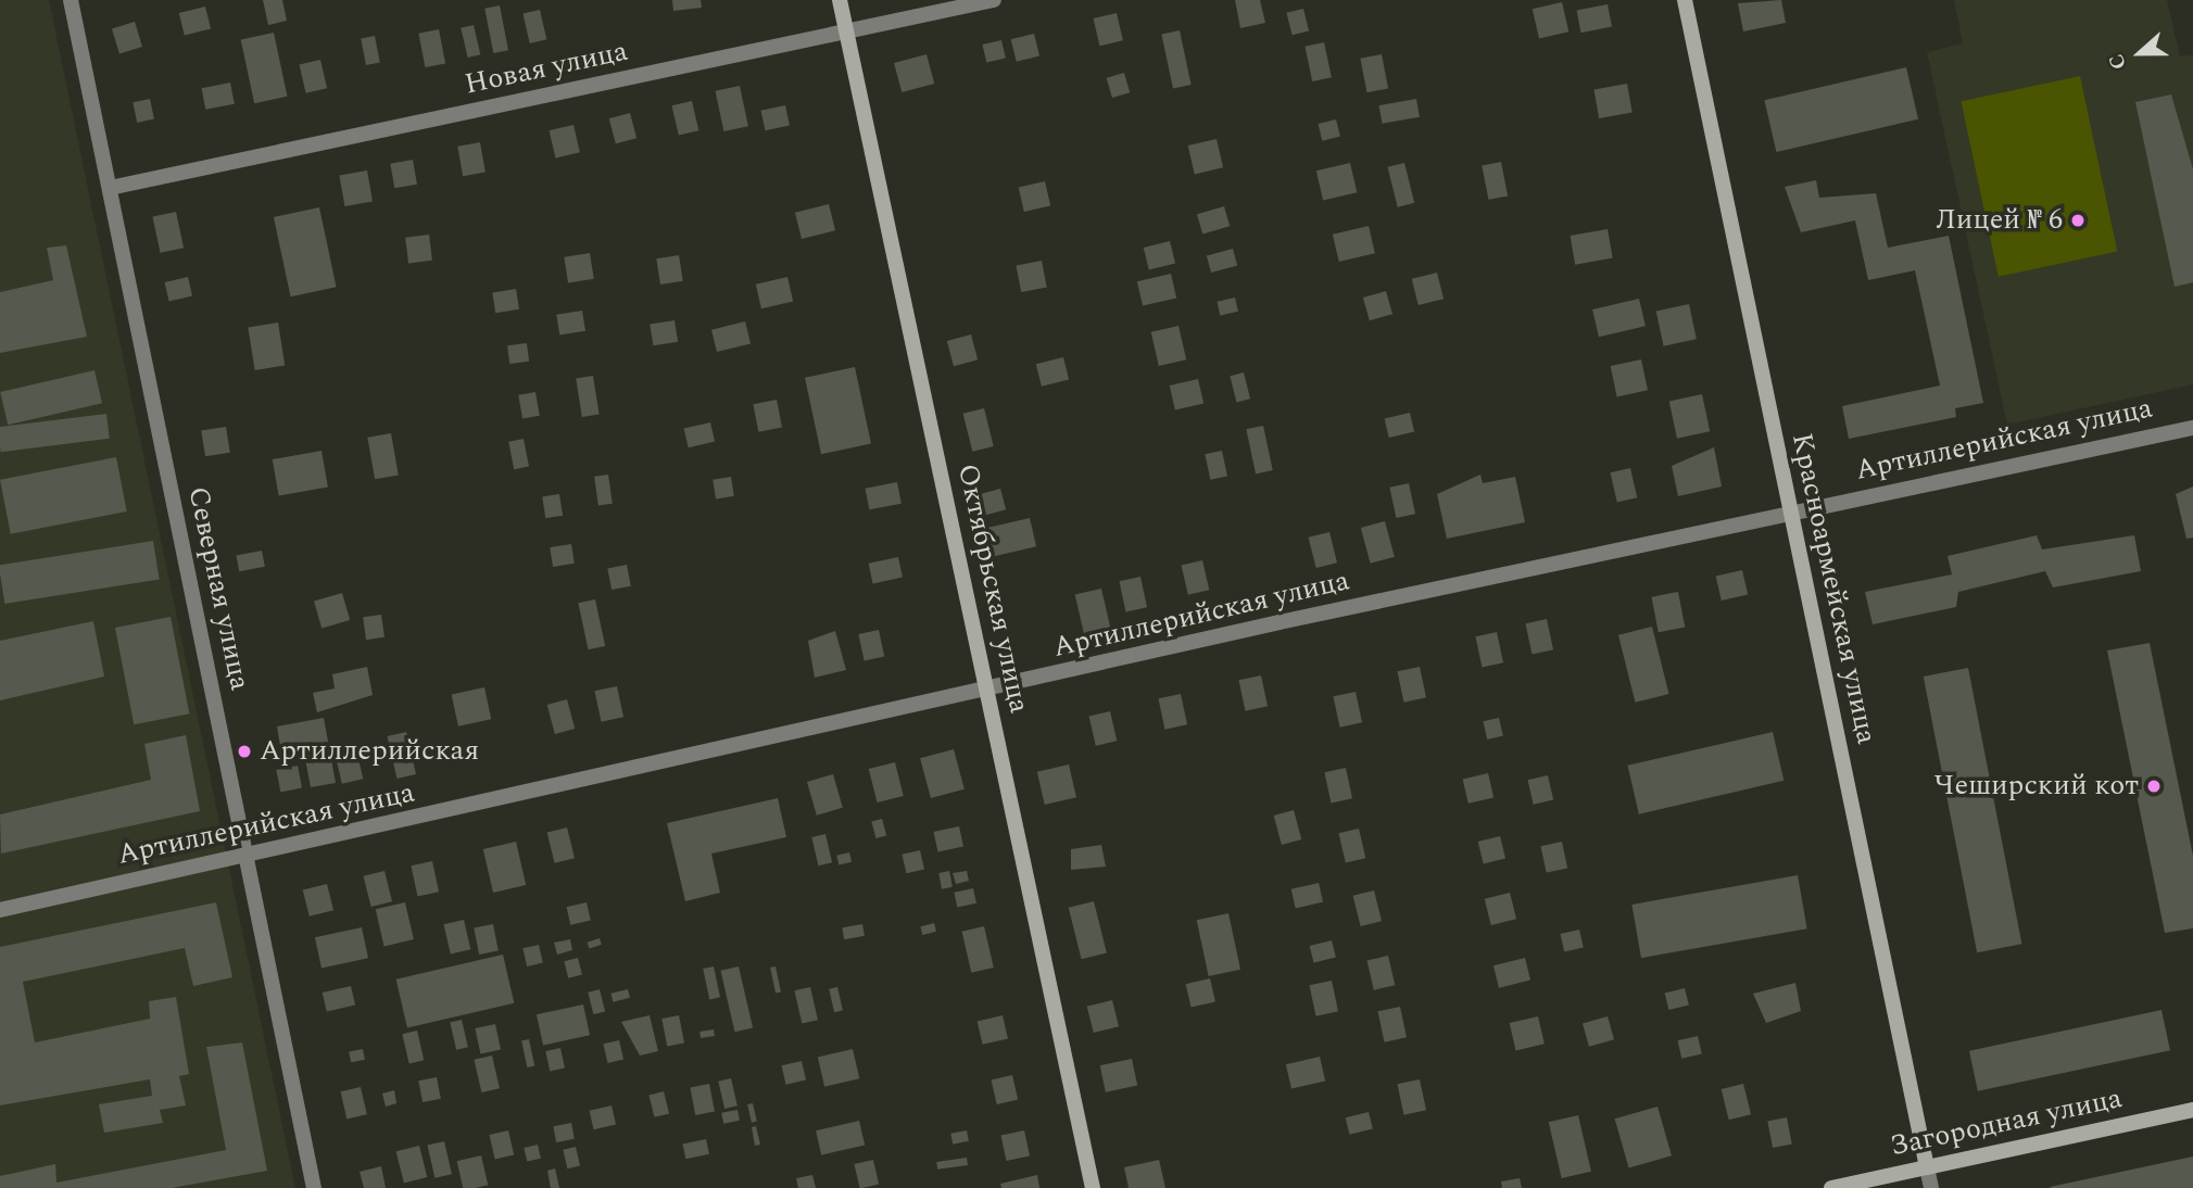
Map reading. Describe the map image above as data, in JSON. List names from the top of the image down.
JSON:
{
  "streets": {
    "main road": ["Октябрьская улица", "Красноармейская улица", "Загородная улица"],
    "street": ["Новая улица", "Артиллерийская улица", "Северная улица"]
  },
  "crossings": [
    ["Новая улица", "Северная улица"],
    ["Новая улица", "Октябрьская улица"],
    ["Артиллерийская улица", "Северная улица"],
    ["Артиллерийская улица", "Октябрьская улица"],
    ["Артиллерийская улица", "Красноармейская улица"],
    ["Красноармейская улица", "Загородная улица"]
  ],
  "places": ["Лицей № 6", "Артиллерийская", "Чеширский кот"],
  "north": "left"
}
